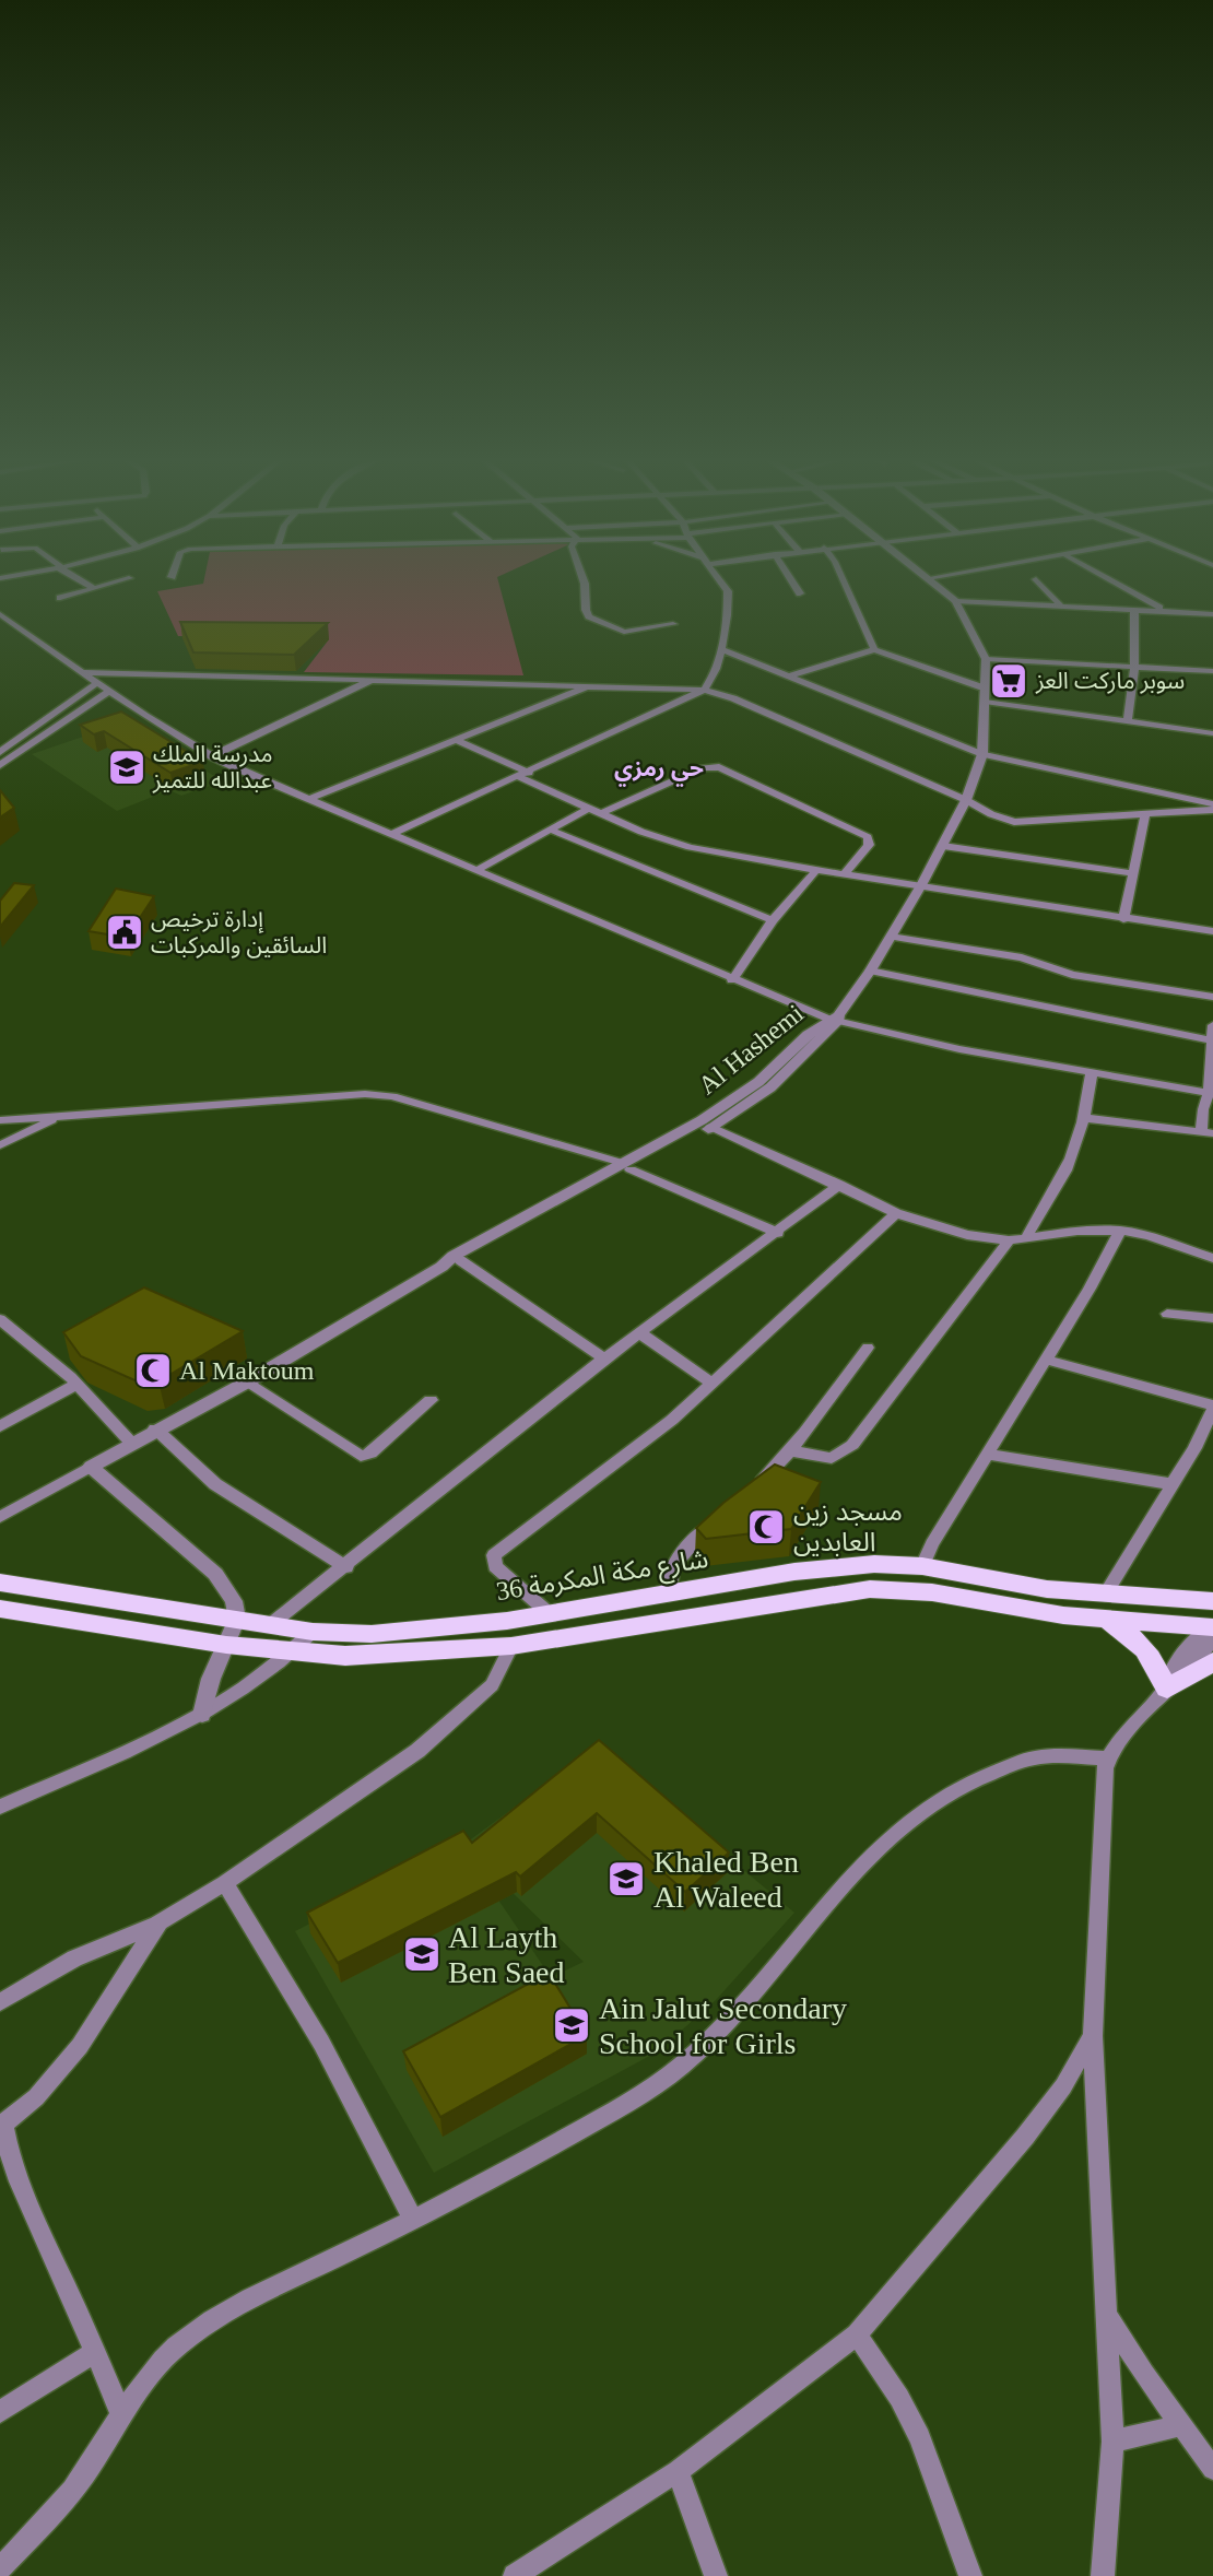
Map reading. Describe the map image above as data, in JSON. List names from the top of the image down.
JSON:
{
  "streets": {
    "main road": ["شارع مكة المكرمة 36"],
    "street": ["Al Hashemi"]
  },
  "districts": ["حي رمزي"],
  "places": {
    "supermarket": ["سوبر ماركت العز"],
    "school or university": [
      "مدرسة الملك عبدالله للتميز",
      "Khaled Ben Al Waleed",
      "Al Layth Ben Saed",
      "Ain Jalut Secondary School for Girls"
    ],
    "public building": ["إدارة ترخيص السائقين والمركبات"],
    "mosque": ["Al Maktoum", "مسجد زين العابدين"]
  }
}
